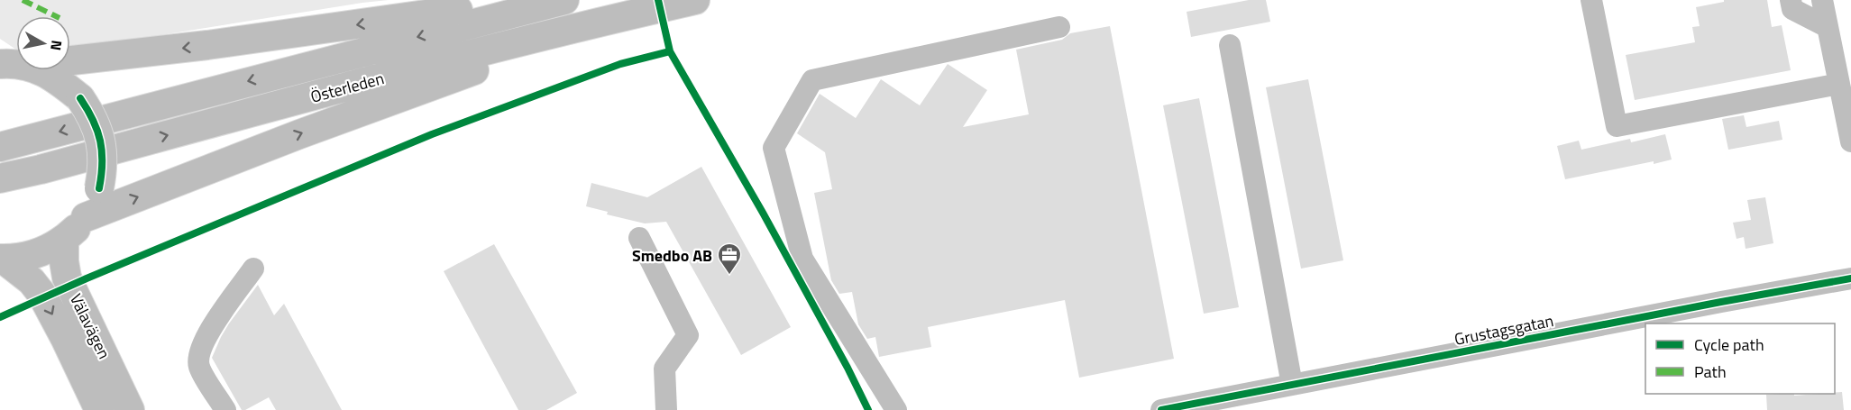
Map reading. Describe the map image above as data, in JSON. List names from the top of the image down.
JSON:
{
  "streets": {
    "main road": ["Österleden", "Välavägen"],
    "street": ["Grustagsgatan"]
  },
  "places": {
    "office": ["Smedbo AB"]
  },
  "legend": ["Cycle path", "Path"],
  "north": "right"
}
